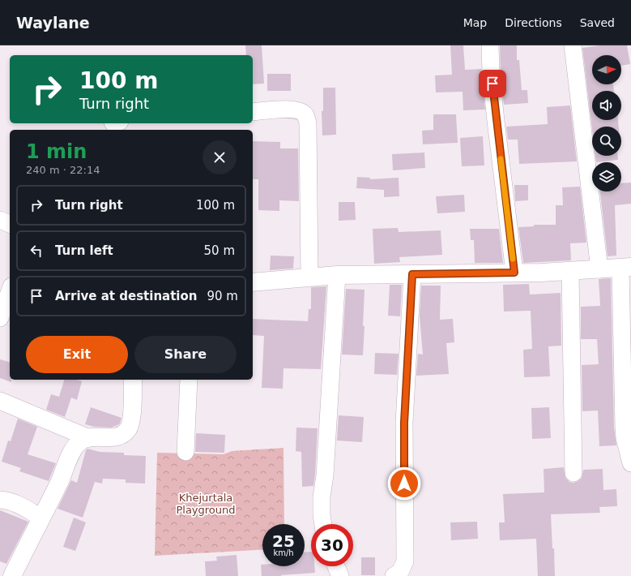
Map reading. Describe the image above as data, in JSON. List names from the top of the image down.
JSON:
{
  "parks": ["Khejurtala Playground"],
  "north": "right",
  "page": {
    "header": "Waylane",
    "nav": ["Map", "Directions", "Saved"],
    "turn": ["100 m", "Turn right"],
    "heading": ["1 min", "240 m · 22:14"],
    "list": [
      {
        "name": "Turn right",
        "value": "100 m"
      },
      {
        "name": "Turn left",
        "value": "50 m"
      },
      {
        "name": "Arrive at destination",
        "value": "90 m"
      }
    ],
    "buttons": ["Exit", "Share"],
    "speed": "25 km/h",
    "limit": "30"
  }
}
